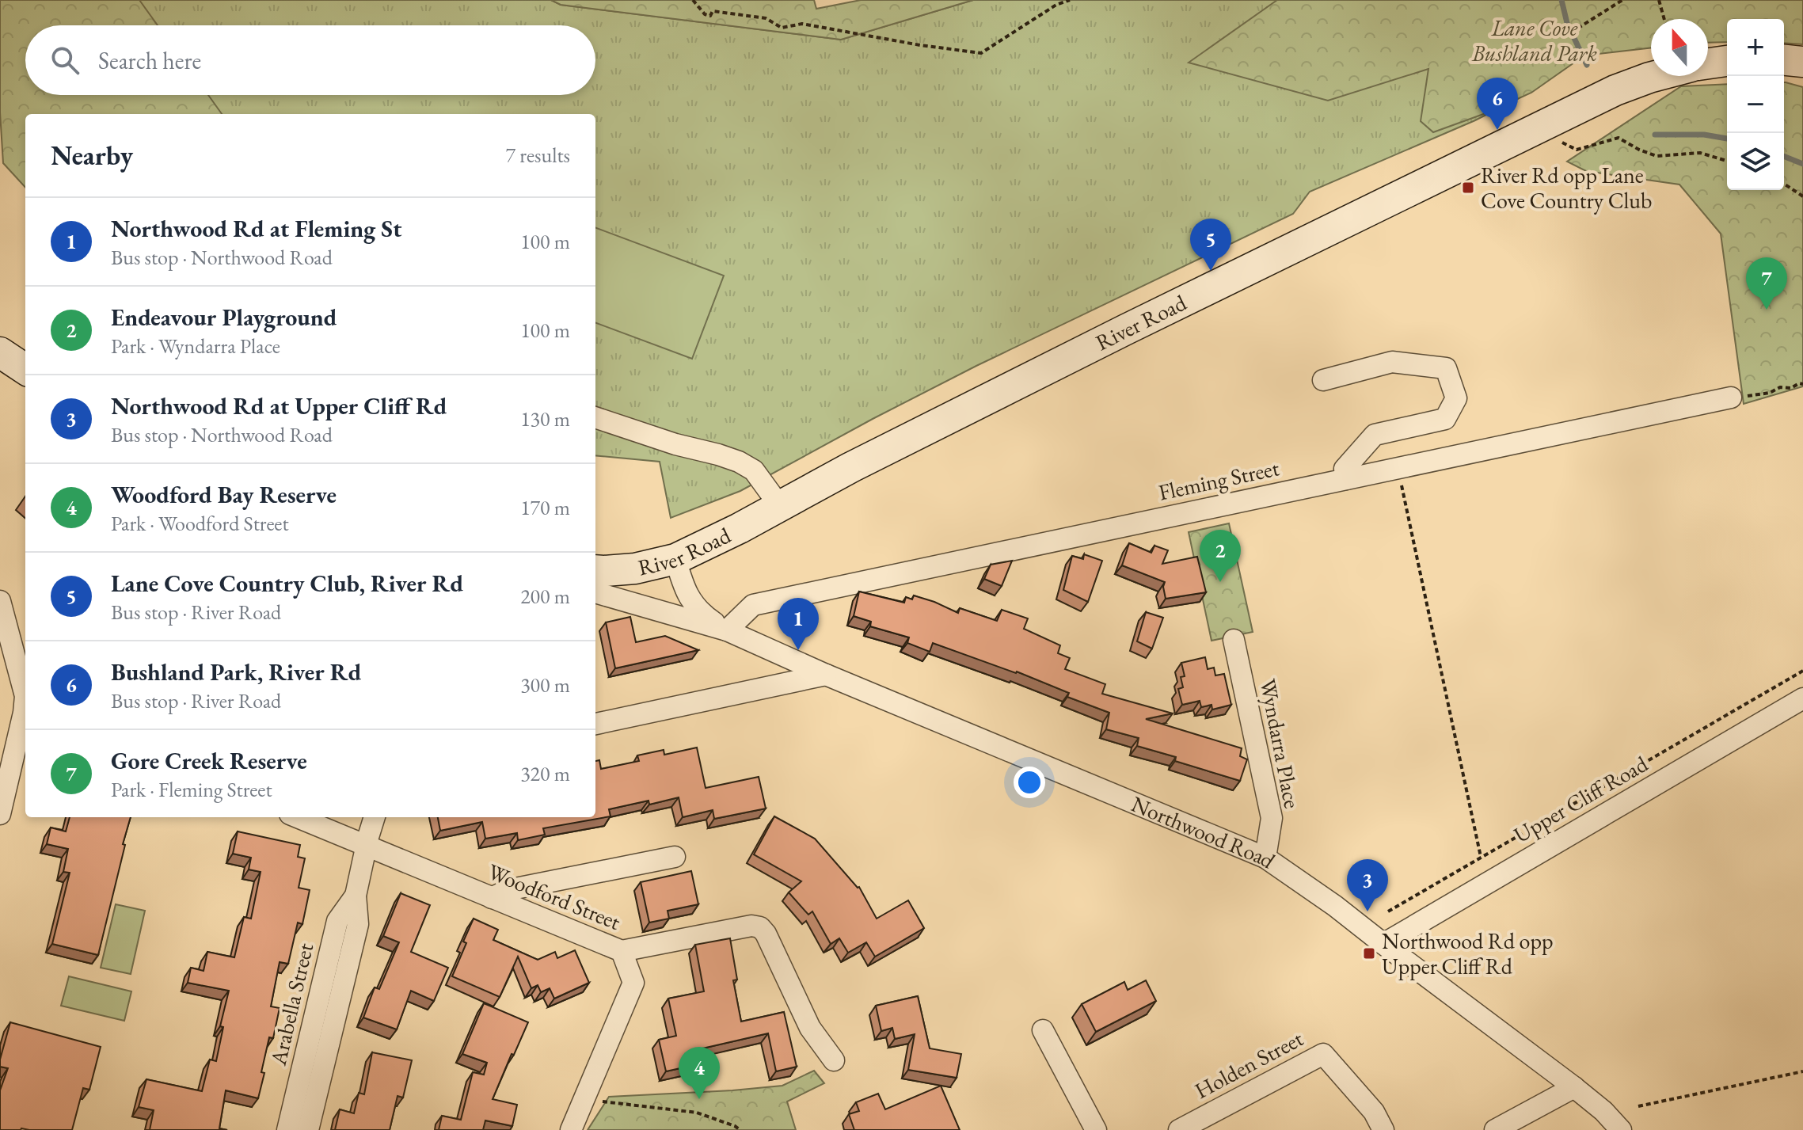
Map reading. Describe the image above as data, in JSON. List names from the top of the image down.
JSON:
{
  "streets": {
    "main road": ["River Road"],
    "street": [
      "Fleming Street",
      "Wyndarra Place",
      "Upper Cliff Road",
      "Northwood Road",
      "Woodford Street",
      "Arabella Street",
      "Holden Street"
    ]
  },
  "crossings": [
    ["River Road", "Northwood Road"],
    ["Fleming Street", "Northwood Road"],
    ["Wyndarra Place", "Northwood Road"],
    ["Upper Cliff Road", "Northwood Road"],
    ["Woodford Street", "Arabella Street"]
  ],
  "parks": ["Lane Cove Bushland Park"],
  "places": {
    "transit": ["River Rd opp Lane Cove Country Club", "Northwood Rd opp Upper Cliff Rd"]
  },
  "north": "top",
  "page": {
    "map_buttons": ["+", "−"],
    "search": "Search here",
    "pins": [
      "6",
      "5",
      "7",
      "2",
      "1",
      "3",
      "4"
    ],
    "heading": ["Nearby", "7 results"],
    "list": [
      {
        "mark": "1",
        "name": "Northwood Rd at Fleming St",
        "note": "Bus stop · Northwood Road",
        "value": "100 m"
      },
      {
        "mark": "2",
        "name": "Endeavour Playground",
        "note": "Park · Wyndarra Place",
        "value": "100 m"
      },
      {
        "mark": "3",
        "name": "Northwood Rd at Upper Cliff Rd",
        "note": "Bus stop · Northwood Road",
        "value": "130 m"
      },
      {
        "mark": "4",
        "name": "Woodford Bay Reserve",
        "note": "Park · Woodford Street",
        "value": "170 m"
      },
      {
        "mark": "5",
        "name": "Lane Cove Country Club, River Rd",
        "note": "Bus stop · River Road",
        "value": "200 m"
      },
      {
        "mark": "6",
        "name": "Bushland Park, River Rd",
        "note": "Bus stop · River Road",
        "value": "300 m"
      },
      {
        "mark": "7",
        "name": "Gore Creek Reserve",
        "note": "Park · Fleming Street",
        "value": "320 m"
      }
    ]
  }
}
